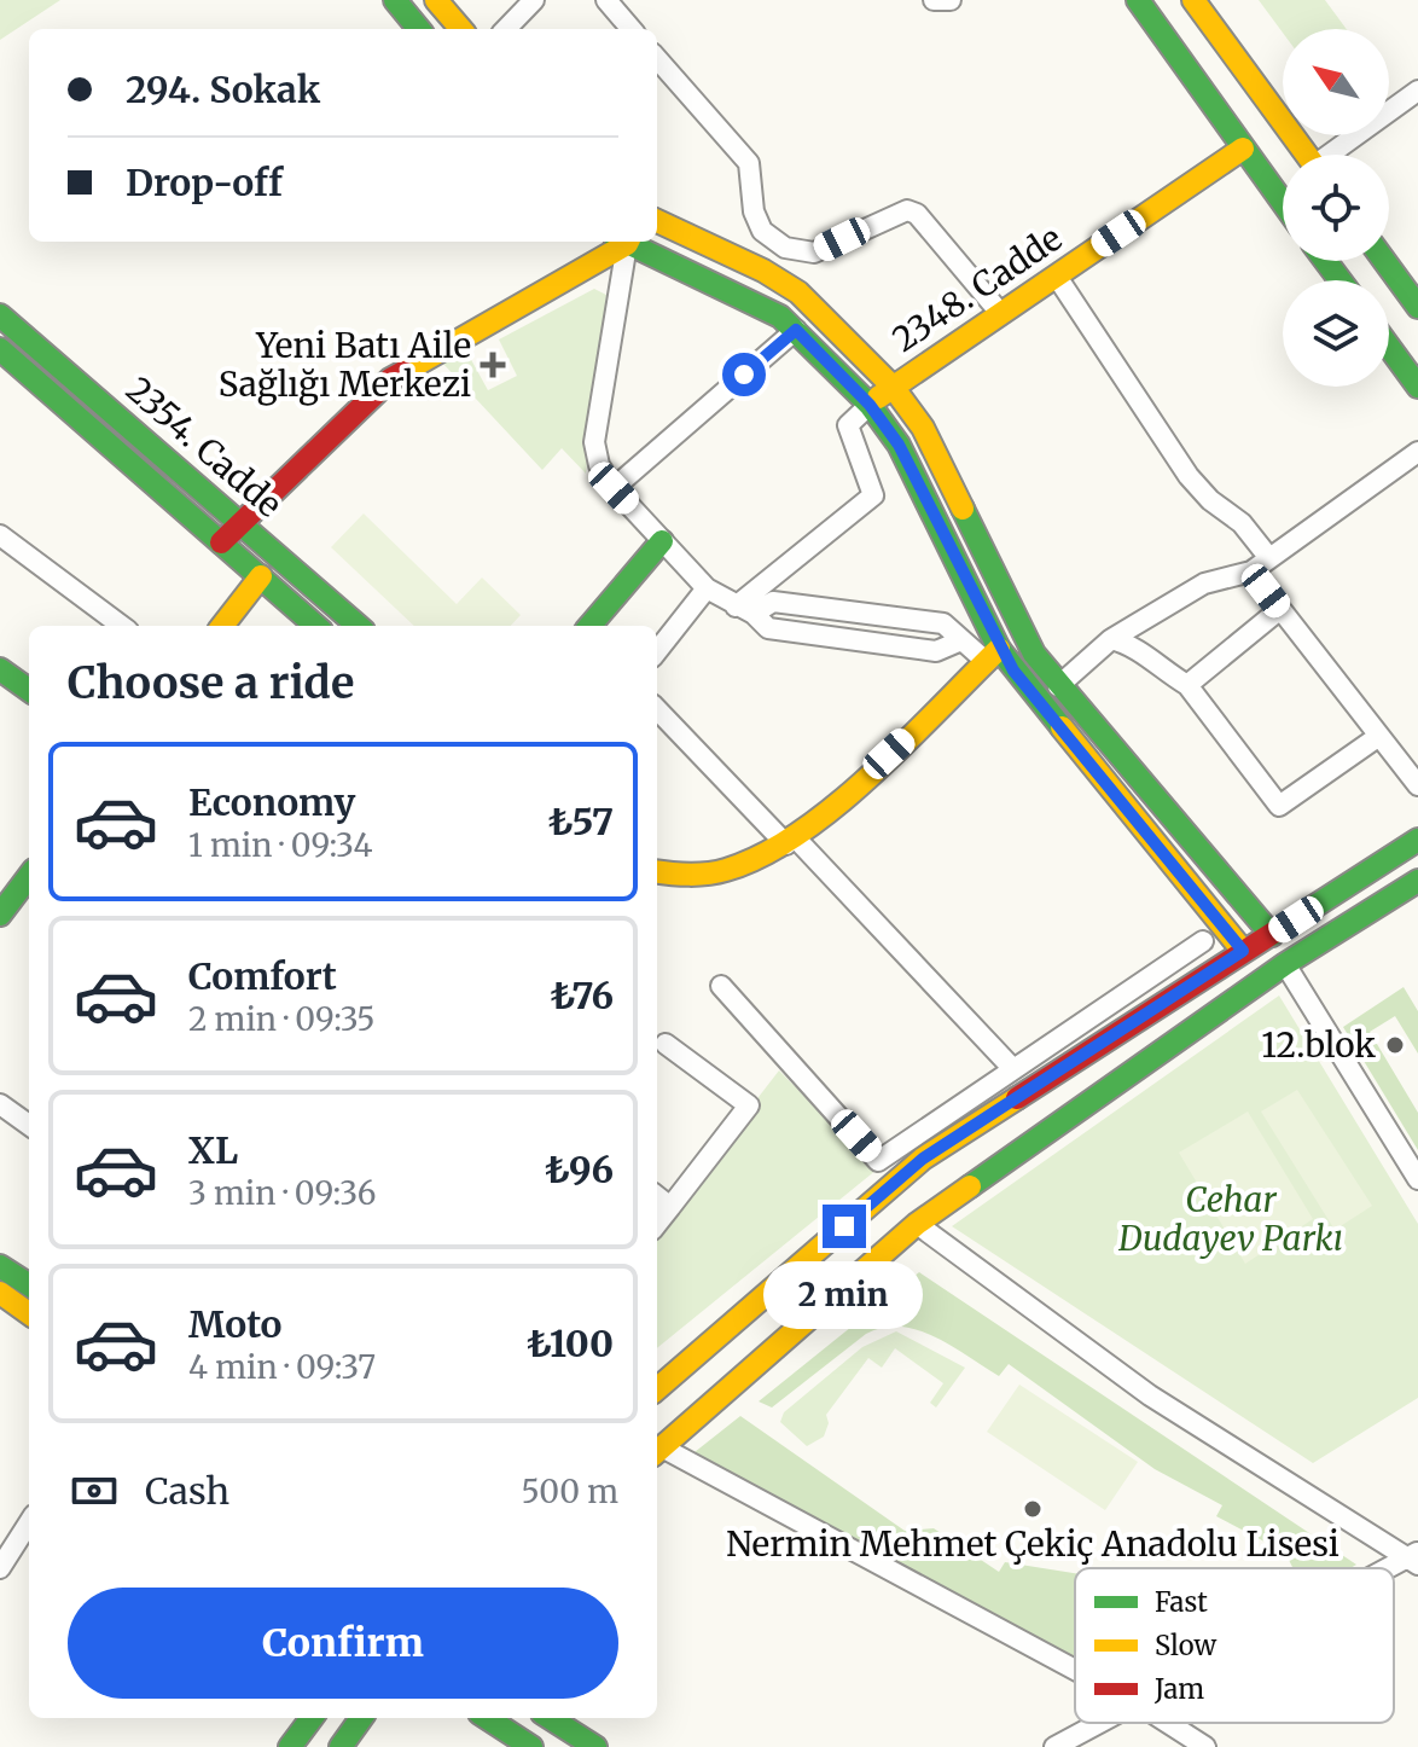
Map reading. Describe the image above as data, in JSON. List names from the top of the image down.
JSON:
{
  "streets": {
    "street": ["2348. Cadde", "2354. Cadde"]
  },
  "parks": ["Cehar Dudayev Parkı"],
  "places": {
    "health": ["Yeni Batı Aile Sağlığı Merkezi"],
    "other": ["12.blok", "Nermin Mehmet Çekiç Anadolu Lisesi"]
  },
  "legend": ["Fast", "Slow", "Jam"],
  "north": "top left",
  "page": {
    "banner": ["294. Sokak", "Drop-off"],
    "heading": "Choose a ride",
    "list": [
      {
        "name": "Economy",
        "note": "1 min · 09:34",
        "value": "₺57"
      },
      {
        "name": "Comfort",
        "note": "2 min · 09:35",
        "value": "₺76"
      },
      {
        "name": "XL",
        "note": "3 min · 09:36",
        "value": "₺96"
      },
      {
        "name": "Moto",
        "note": "4 min · 09:37",
        "value": "₺100"
      }
    ],
    "bubble": "2 min",
    "pay": ["Cash", "500 m"],
    "buttons": "Confirm"
  }
}
